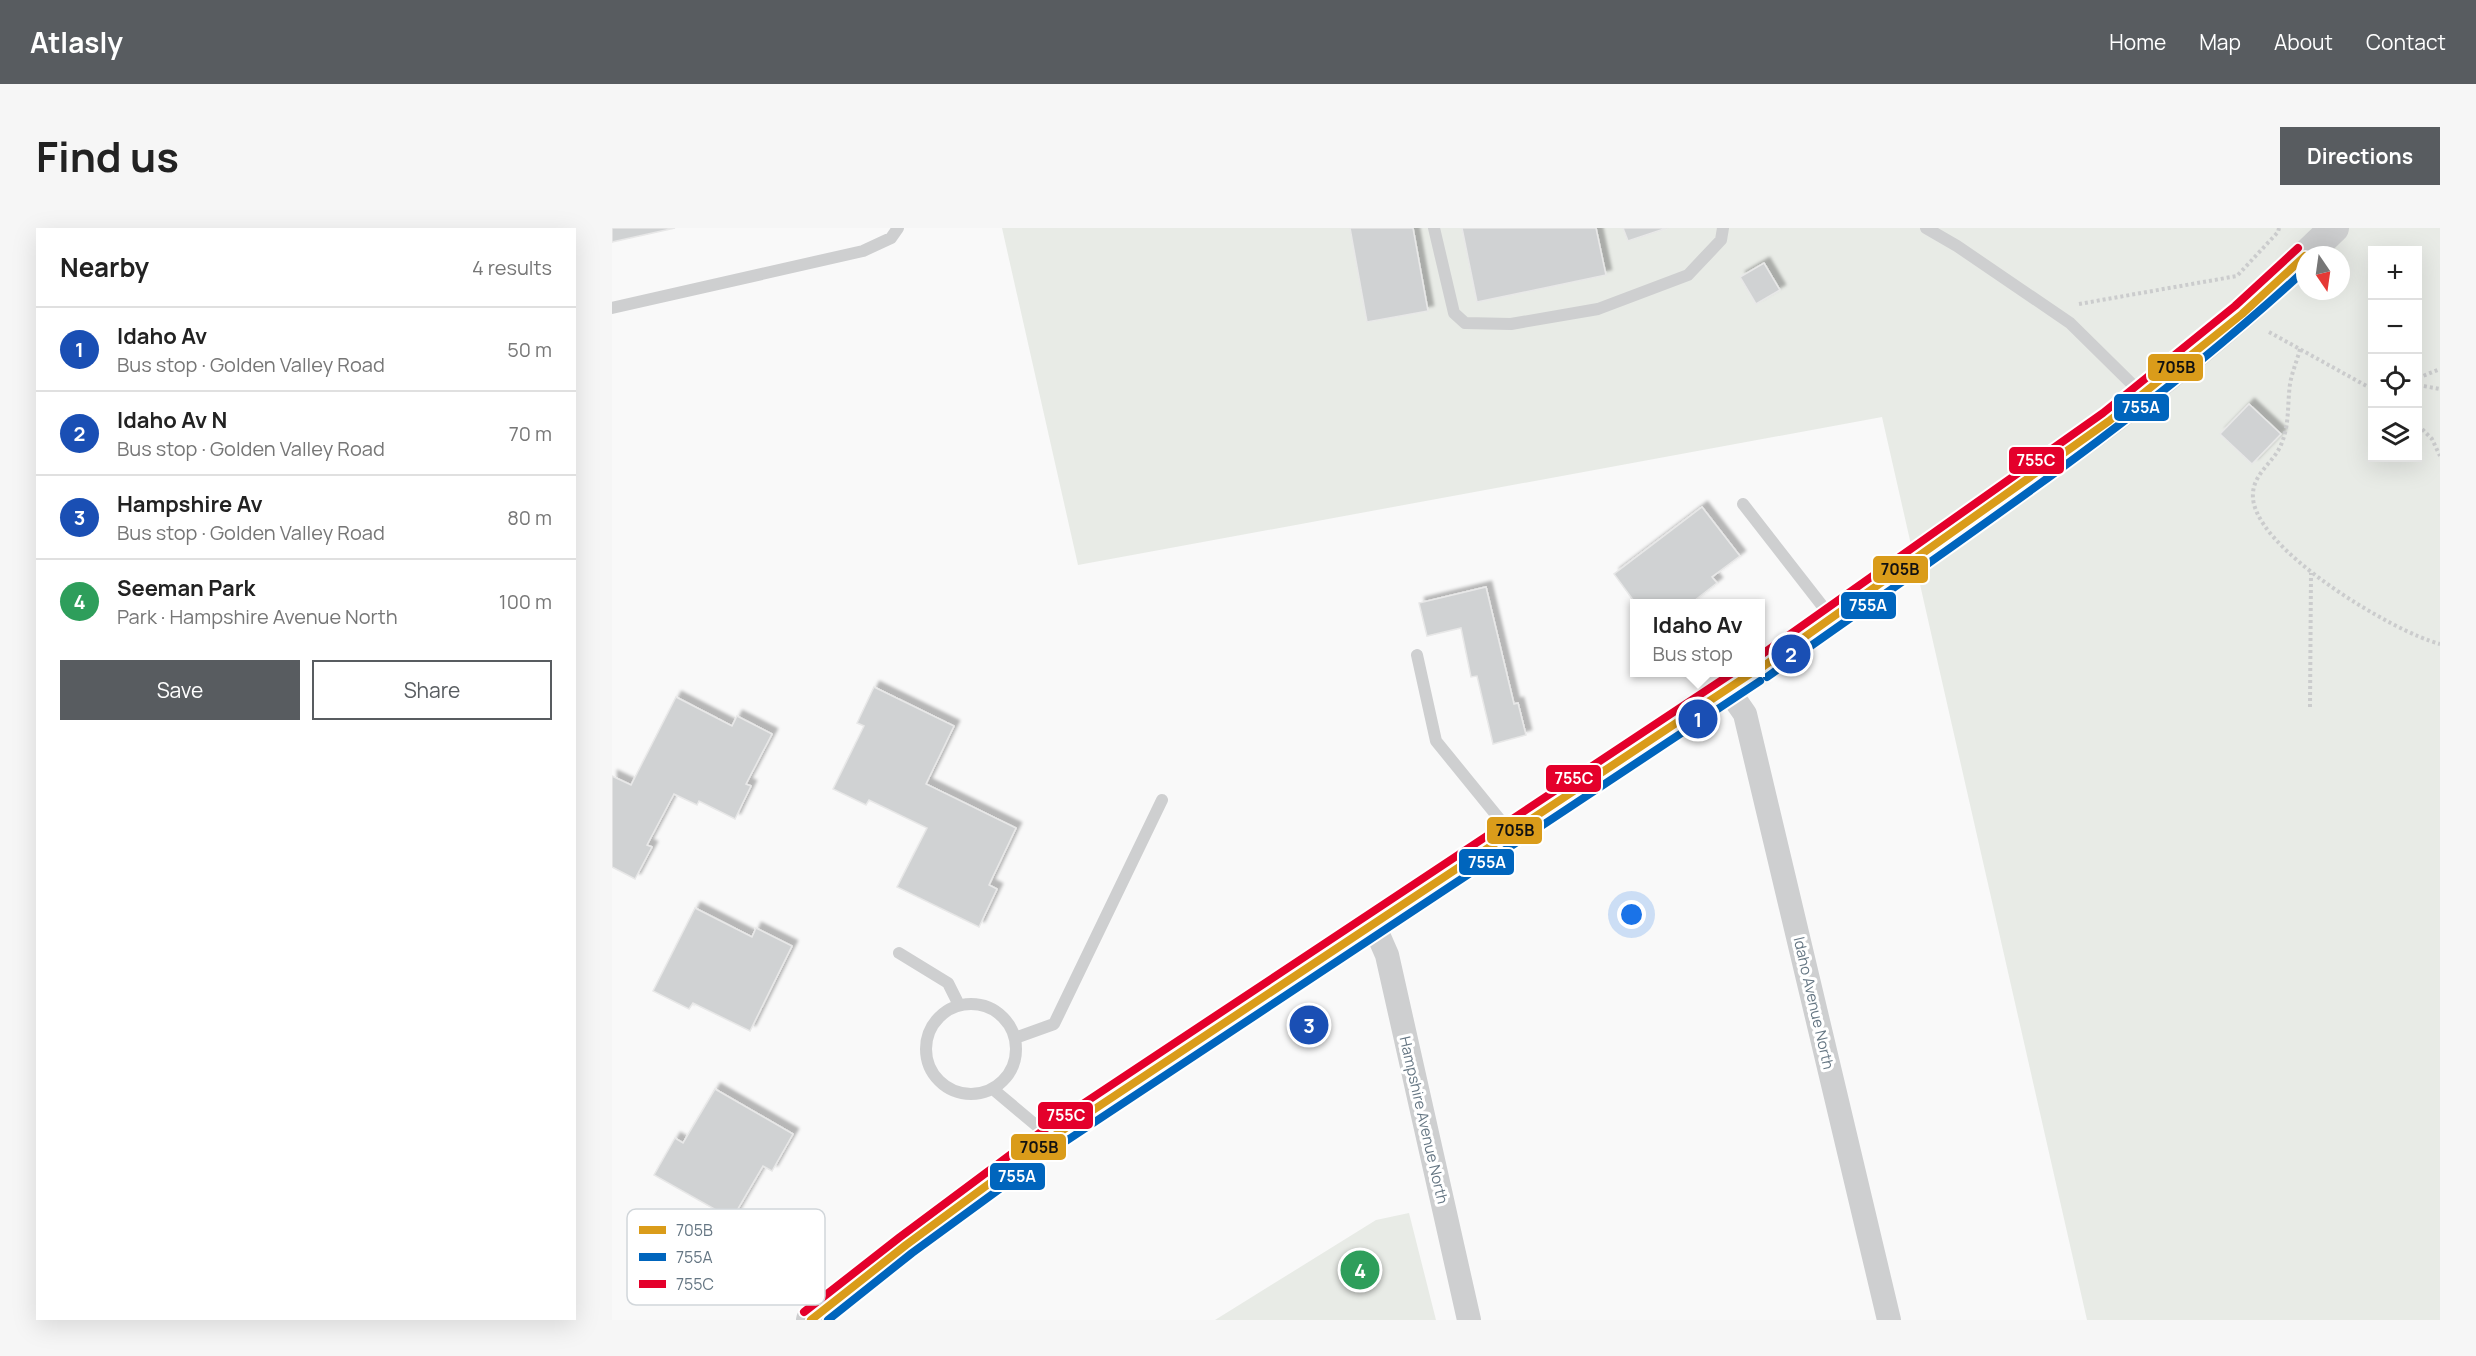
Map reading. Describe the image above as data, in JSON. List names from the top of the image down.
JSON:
{
  "streets": {
    "street": ["Idaho Avenue North", "Hampshire Avenue North"]
  },
  "lines": ["transit line 755C", "transit line 705B", "transit line 755A"],
  "legend": ["705B", "755A", "755C"],
  "north": "bottom",
  "page": {
    "header": "Atlasly",
    "nav": [
      "Home",
      "Map",
      "About",
      "Contact"
    ],
    "title": "Find us",
    "buttons": [
      "Directions",
      ["Save", "Share"]
    ],
    "heading": ["Nearby", "4 results"],
    "map_buttons": ["+", "−"],
    "list": [
      {
        "mark": "1",
        "name": "Idaho Av",
        "note": "Bus stop · Golden Valley Road",
        "value": "50 m"
      },
      {
        "mark": "2",
        "name": "Idaho Av N",
        "note": "Bus stop · Golden Valley Road",
        "value": "70 m"
      },
      {
        "mark": "3",
        "name": "Hampshire Av",
        "note": "Bus stop · Golden Valley Road",
        "value": "80 m"
      },
      {
        "mark": "4",
        "name": "Seeman Park",
        "note": "Park · Hampshire Avenue North",
        "value": "100 m"
      }
    ],
    "popup": ["Idaho Av", "Bus stop"],
    "pins": [
      "2",
      "1",
      "3",
      "4"
    ]
  }
}
